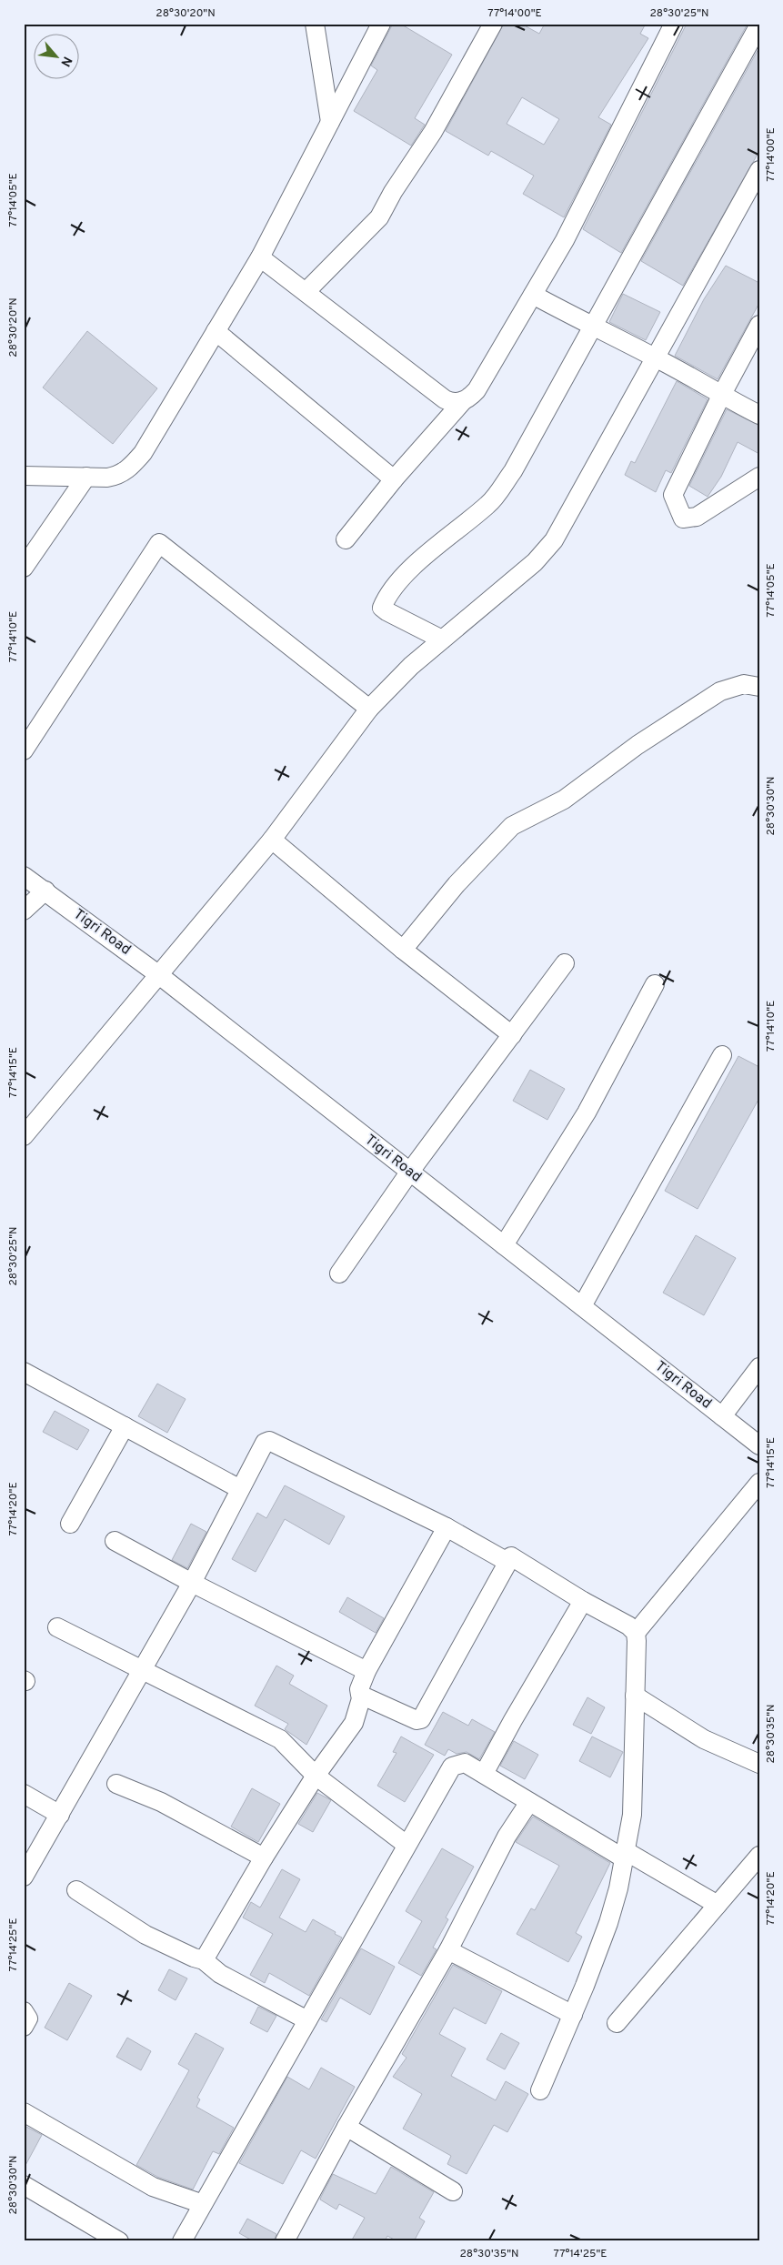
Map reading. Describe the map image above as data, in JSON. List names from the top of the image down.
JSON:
{
  "streets": {
    "street": ["Tigri Road"]
  },
  "north": "bottom right",
  "coordinates": [
    "28°30'20\"N",
    "77°14'00\"E",
    "28°30'25\"N",
    "77°14'05\"E",
    "77°14'10\"E",
    "28°30'30\"N",
    "77°14'15\"E",
    "77°14'20\"E",
    "28°30'35\"N",
    "77°14'25\"E"
  ]
}
